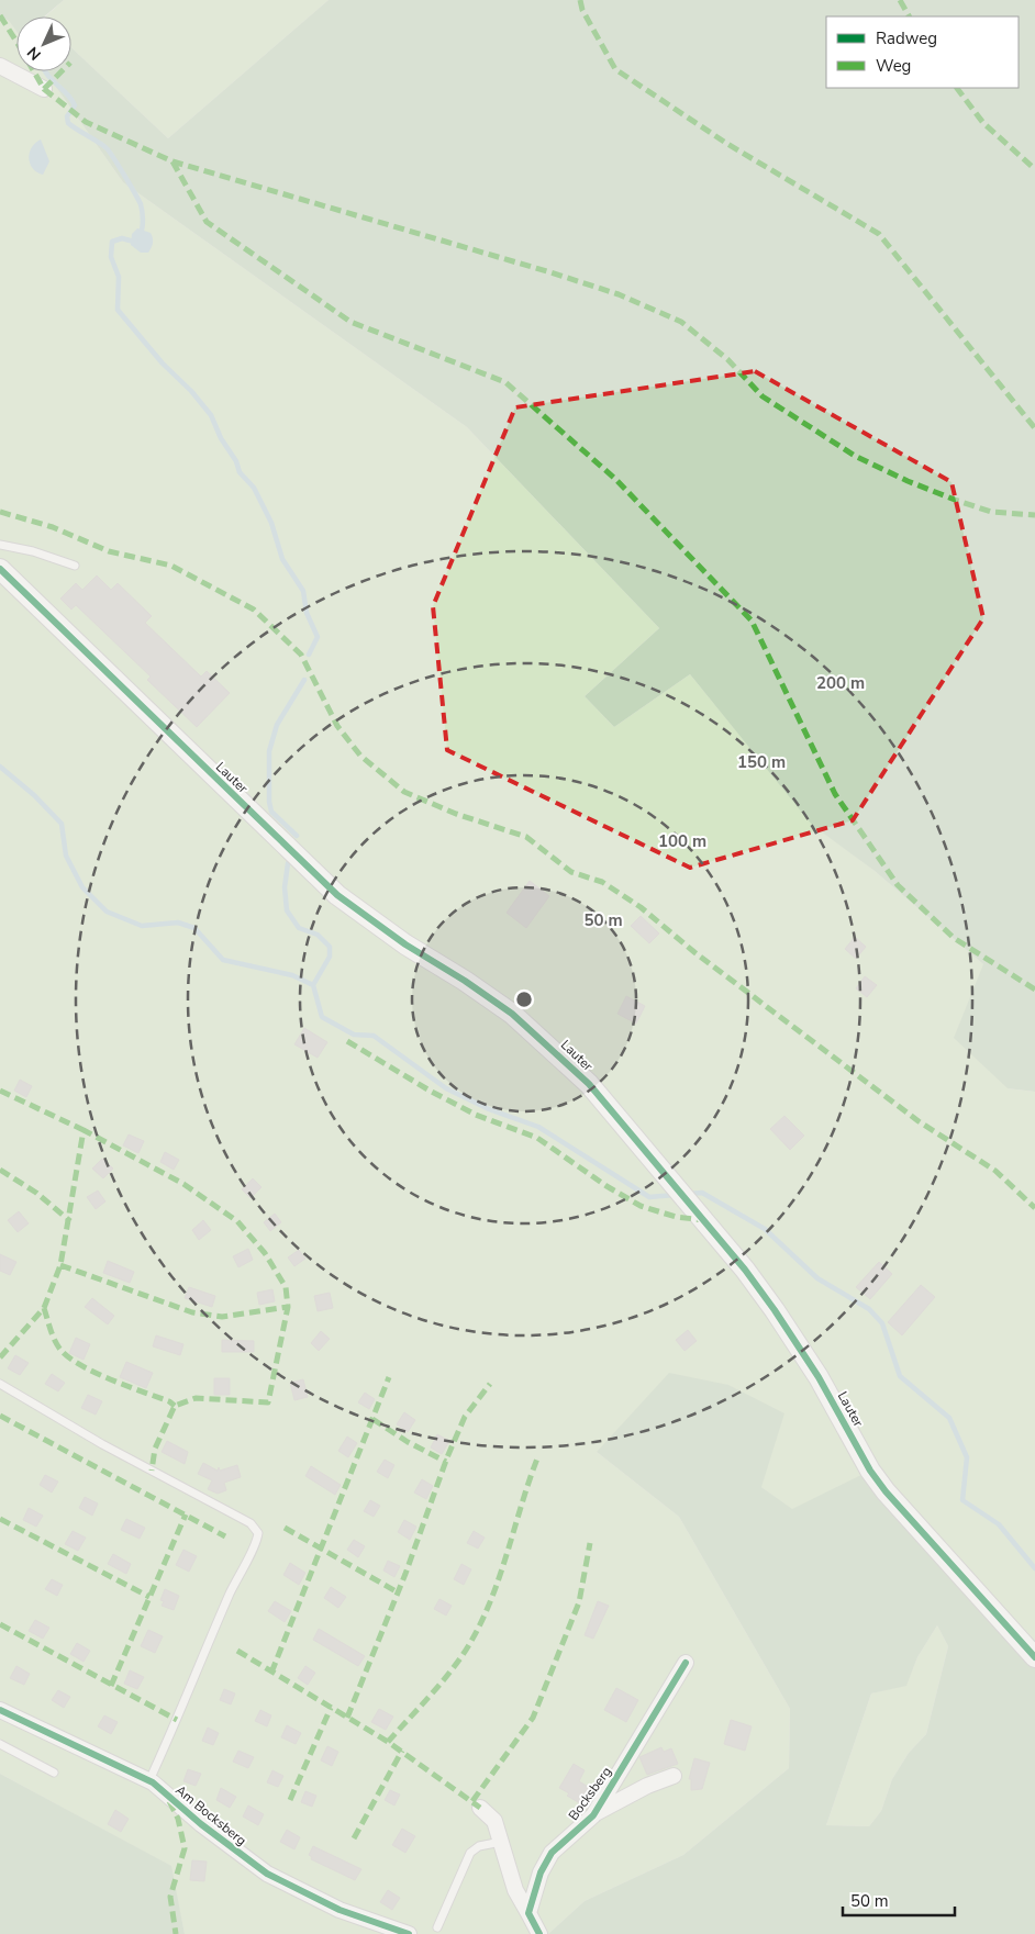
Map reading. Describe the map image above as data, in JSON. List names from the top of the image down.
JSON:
{
  "streets": {
    "street": ["Lauter", "Bocksberg", "Am Bocksberg"]
  },
  "legend": ["Radweg", "Weg"],
  "scale_bar": "50 m",
  "north": "bottom left",
  "rings": [
    "200 m",
    "150 m",
    "100 m",
    "50 m"
  ]
}
